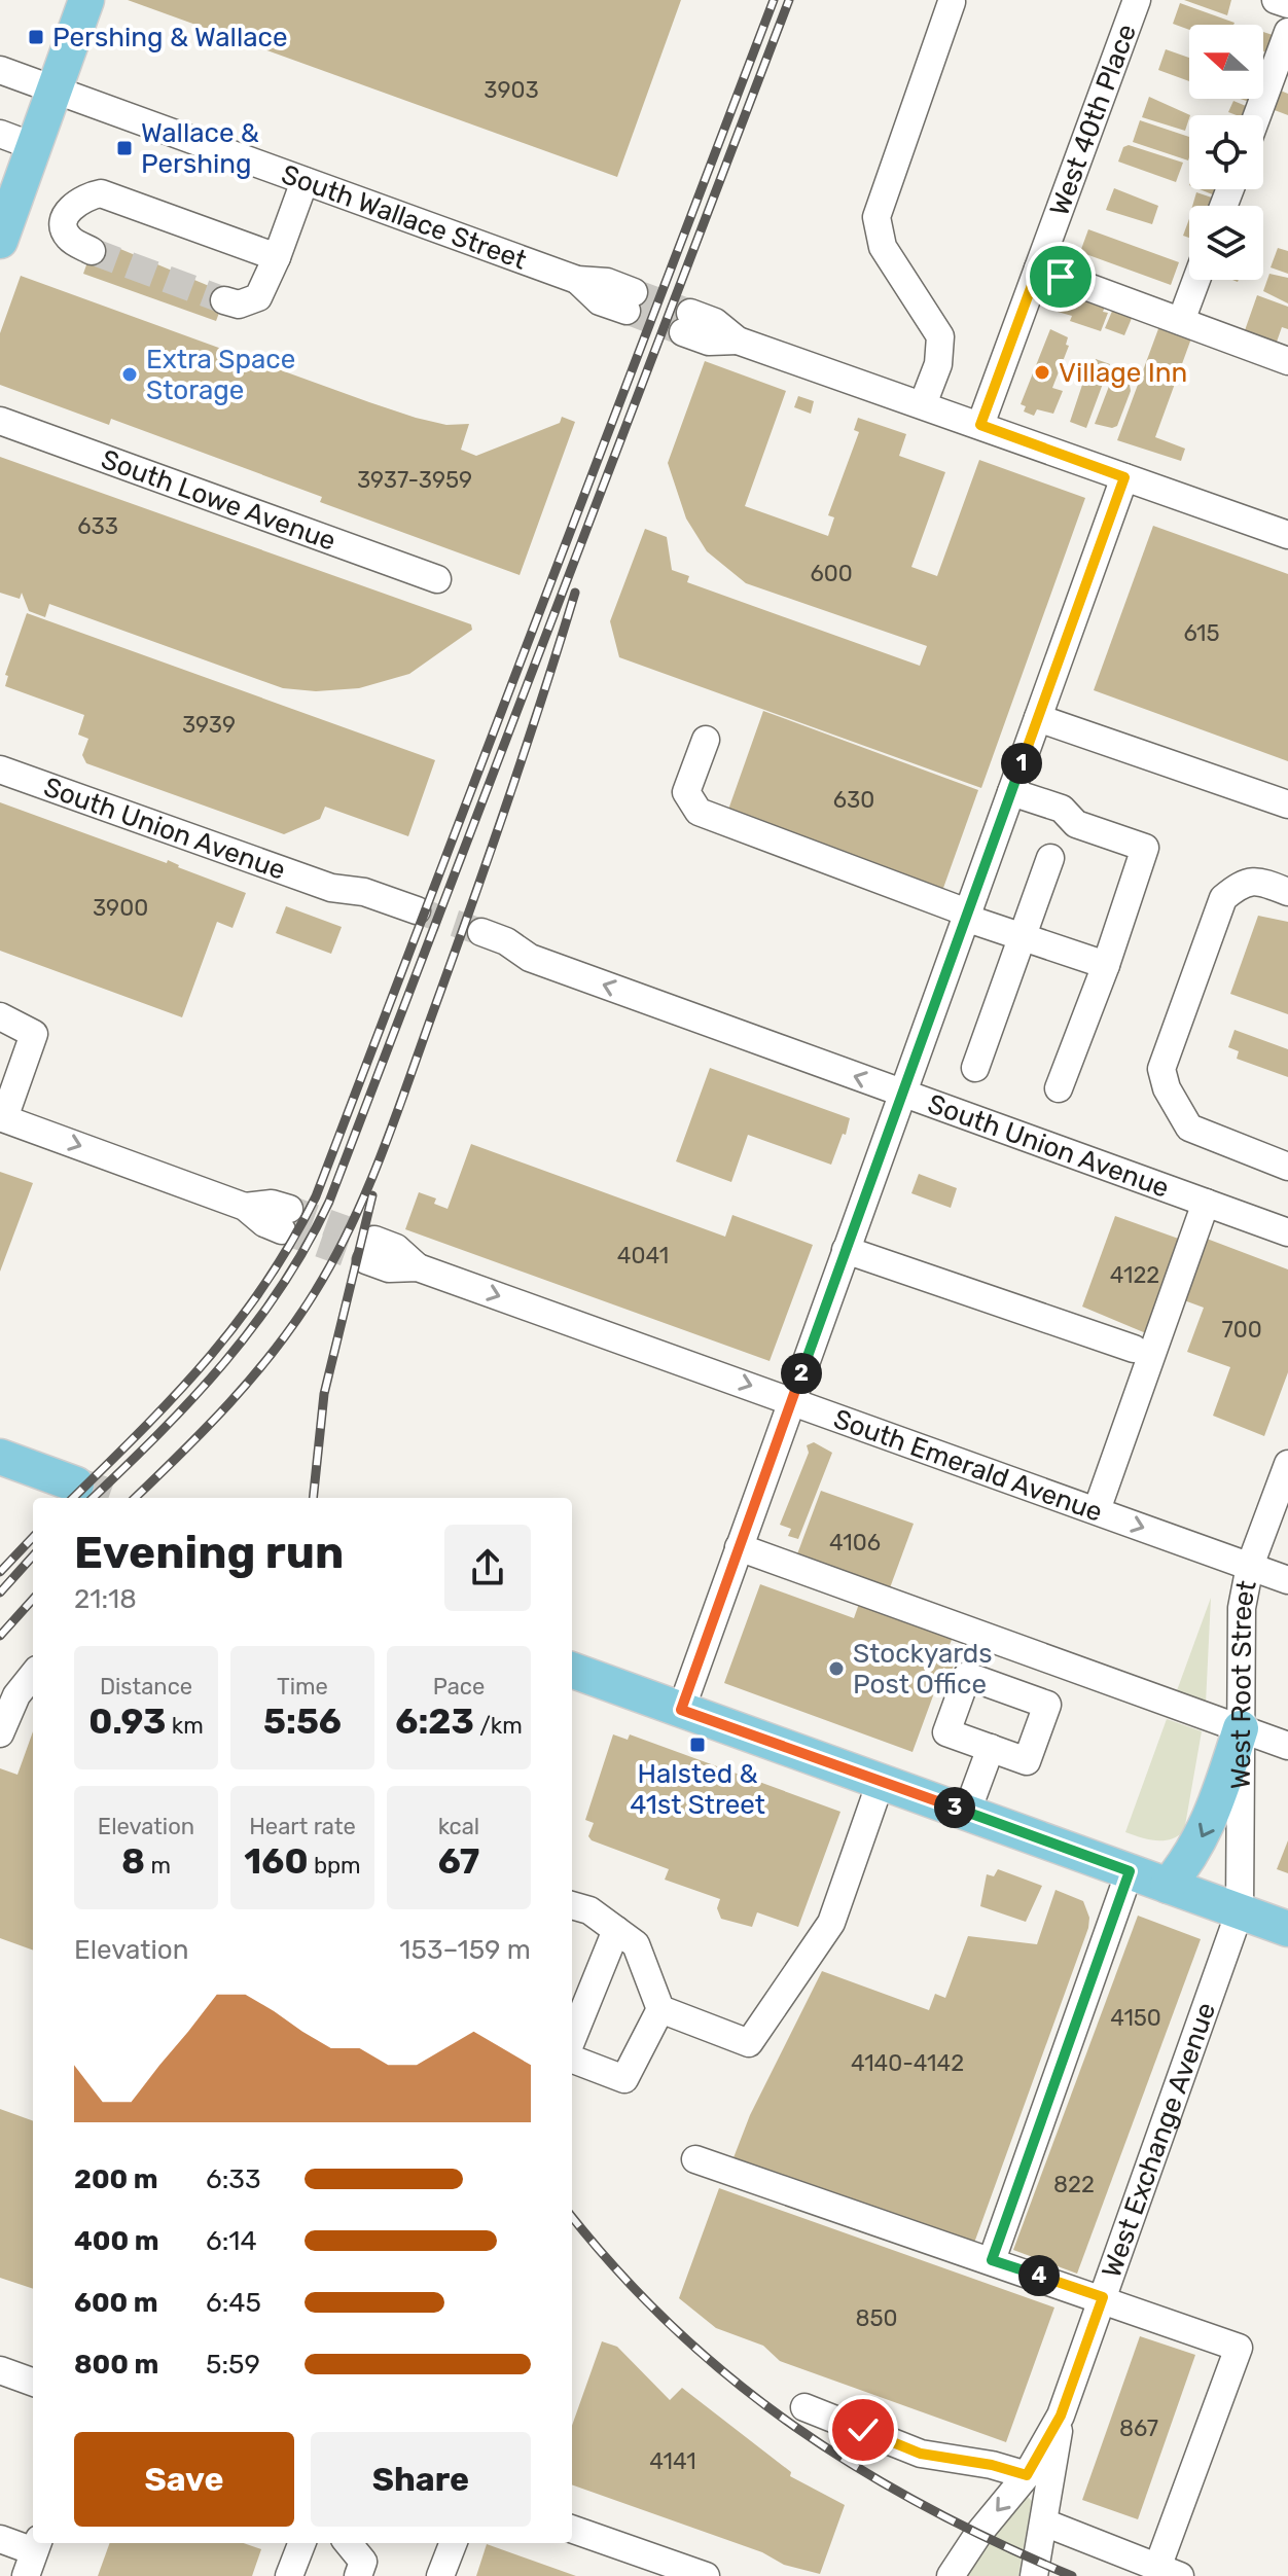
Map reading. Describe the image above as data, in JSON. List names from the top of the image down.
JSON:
{
  "streets": {
    "street": [
      "West 40th Place",
      "South Wallace Street",
      "South Lowe Avenue",
      "South Union Avenue",
      "South Emerald Avenue",
      "West Root Street",
      "West Exchange Avenue"
    ]
  },
  "crossings": [
    ["South Emerald Avenue", "West Root Street"],
    ["West Root Street", "West Exchange Avenue"]
  ],
  "one_way": ["South Emerald Avenue"],
  "places": {
    "transit": ["Pershing & Wallace", "Wallace & Pershing", "Halsted & 41st Street"],
    "other": ["Village Inn", "Extra Space Storage", "Stockyards Post Office"]
  },
  "house_numbers": [
    "3903",
    "3937-3959",
    "633",
    "600",
    "615",
    "3939",
    "630",
    "3900",
    "4041",
    "4122",
    "700",
    "4106",
    "4150",
    "4140-4142",
    "822",
    "850",
    "867",
    "4141"
  ],
  "north": "left",
  "page": {
    "pins": [
      "1",
      "2",
      "3",
      "4"
    ],
    "heading": ["Evening run", "21:18"],
    "stats": [
      ["Distance", "0.93 km"],
      ["Time", "5:56"],
      ["Pace", "6:23 /km"],
      ["Elevation", "8 m"],
      ["Heart rate", "160 bpm"],
      ["kcal", "67"]
    ],
    "chart": ["Elevation", "153–159 m"],
    "list": [
      {
        "name": "200 m",
        "note": "6:33"
      },
      {
        "name": "400 m",
        "note": "6:14"
      },
      {
        "name": "600 m",
        "note": "6:45"
      },
      {
        "name": "800 m",
        "note": "5:59"
      }
    ],
    "buttons": ["Save", "Share"]
  }
}
